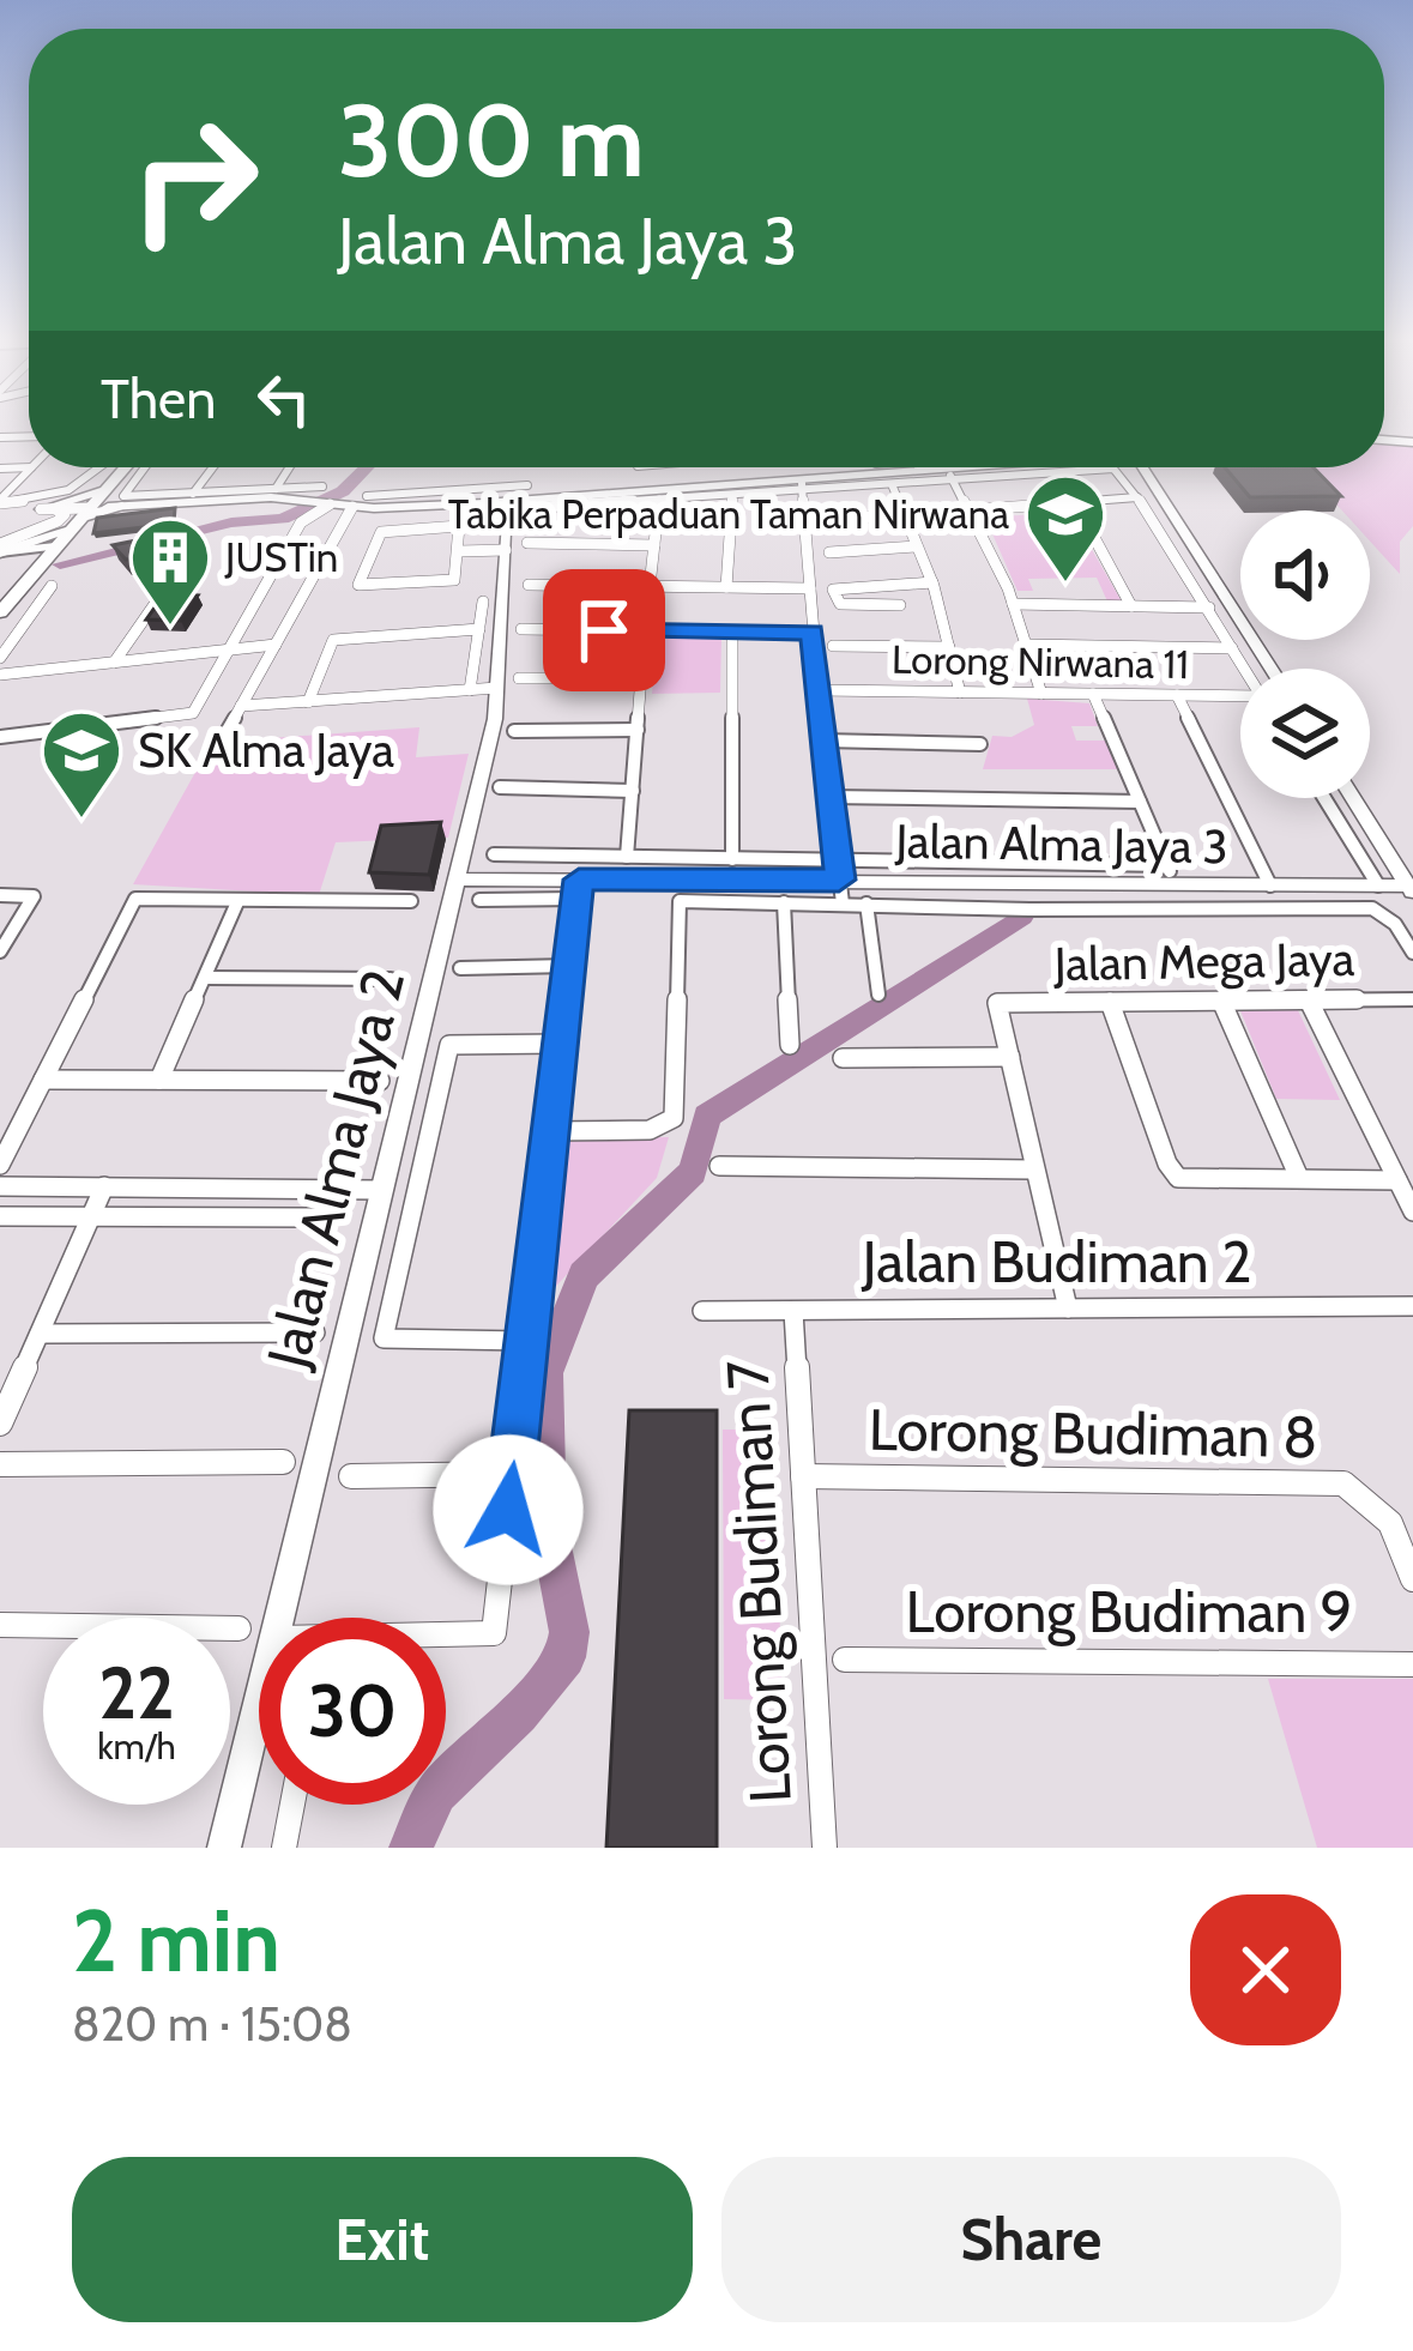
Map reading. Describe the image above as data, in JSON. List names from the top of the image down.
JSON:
{
  "streets": {
    "street": [
      "Lorong Nirwana 11",
      "Jalan Alma Jaya 3",
      "Jalan Mega Jaya",
      "Jalan Alma Jaya 2",
      "Jalan Budiman 2",
      "Lorong Budiman 8",
      "Lorong Budiman 7",
      "Lorong Budiman 9"
    ]
  },
  "crossings": [
    ["Jalan Alma Jaya 3", "Jalan Alma Jaya 2"],
    ["Jalan Budiman 2", "Lorong Budiman 7"],
    ["Lorong Budiman 8", "Lorong Budiman 7"]
  ],
  "places": {
    "school or university": ["Tabika Perpaduan Taman Nirwana", "SK Alma Jaya"],
    "building": ["JUSTin"]
  },
  "page": {
    "turn": ["300 m", "Jalan Alma Jaya 3"],
    "then": "Then",
    "speed": "22 km/h",
    "limit": "30",
    "heading": ["2 min", "820 m · 15:08"],
    "buttons": ["Exit", "Share"]
  }
}
